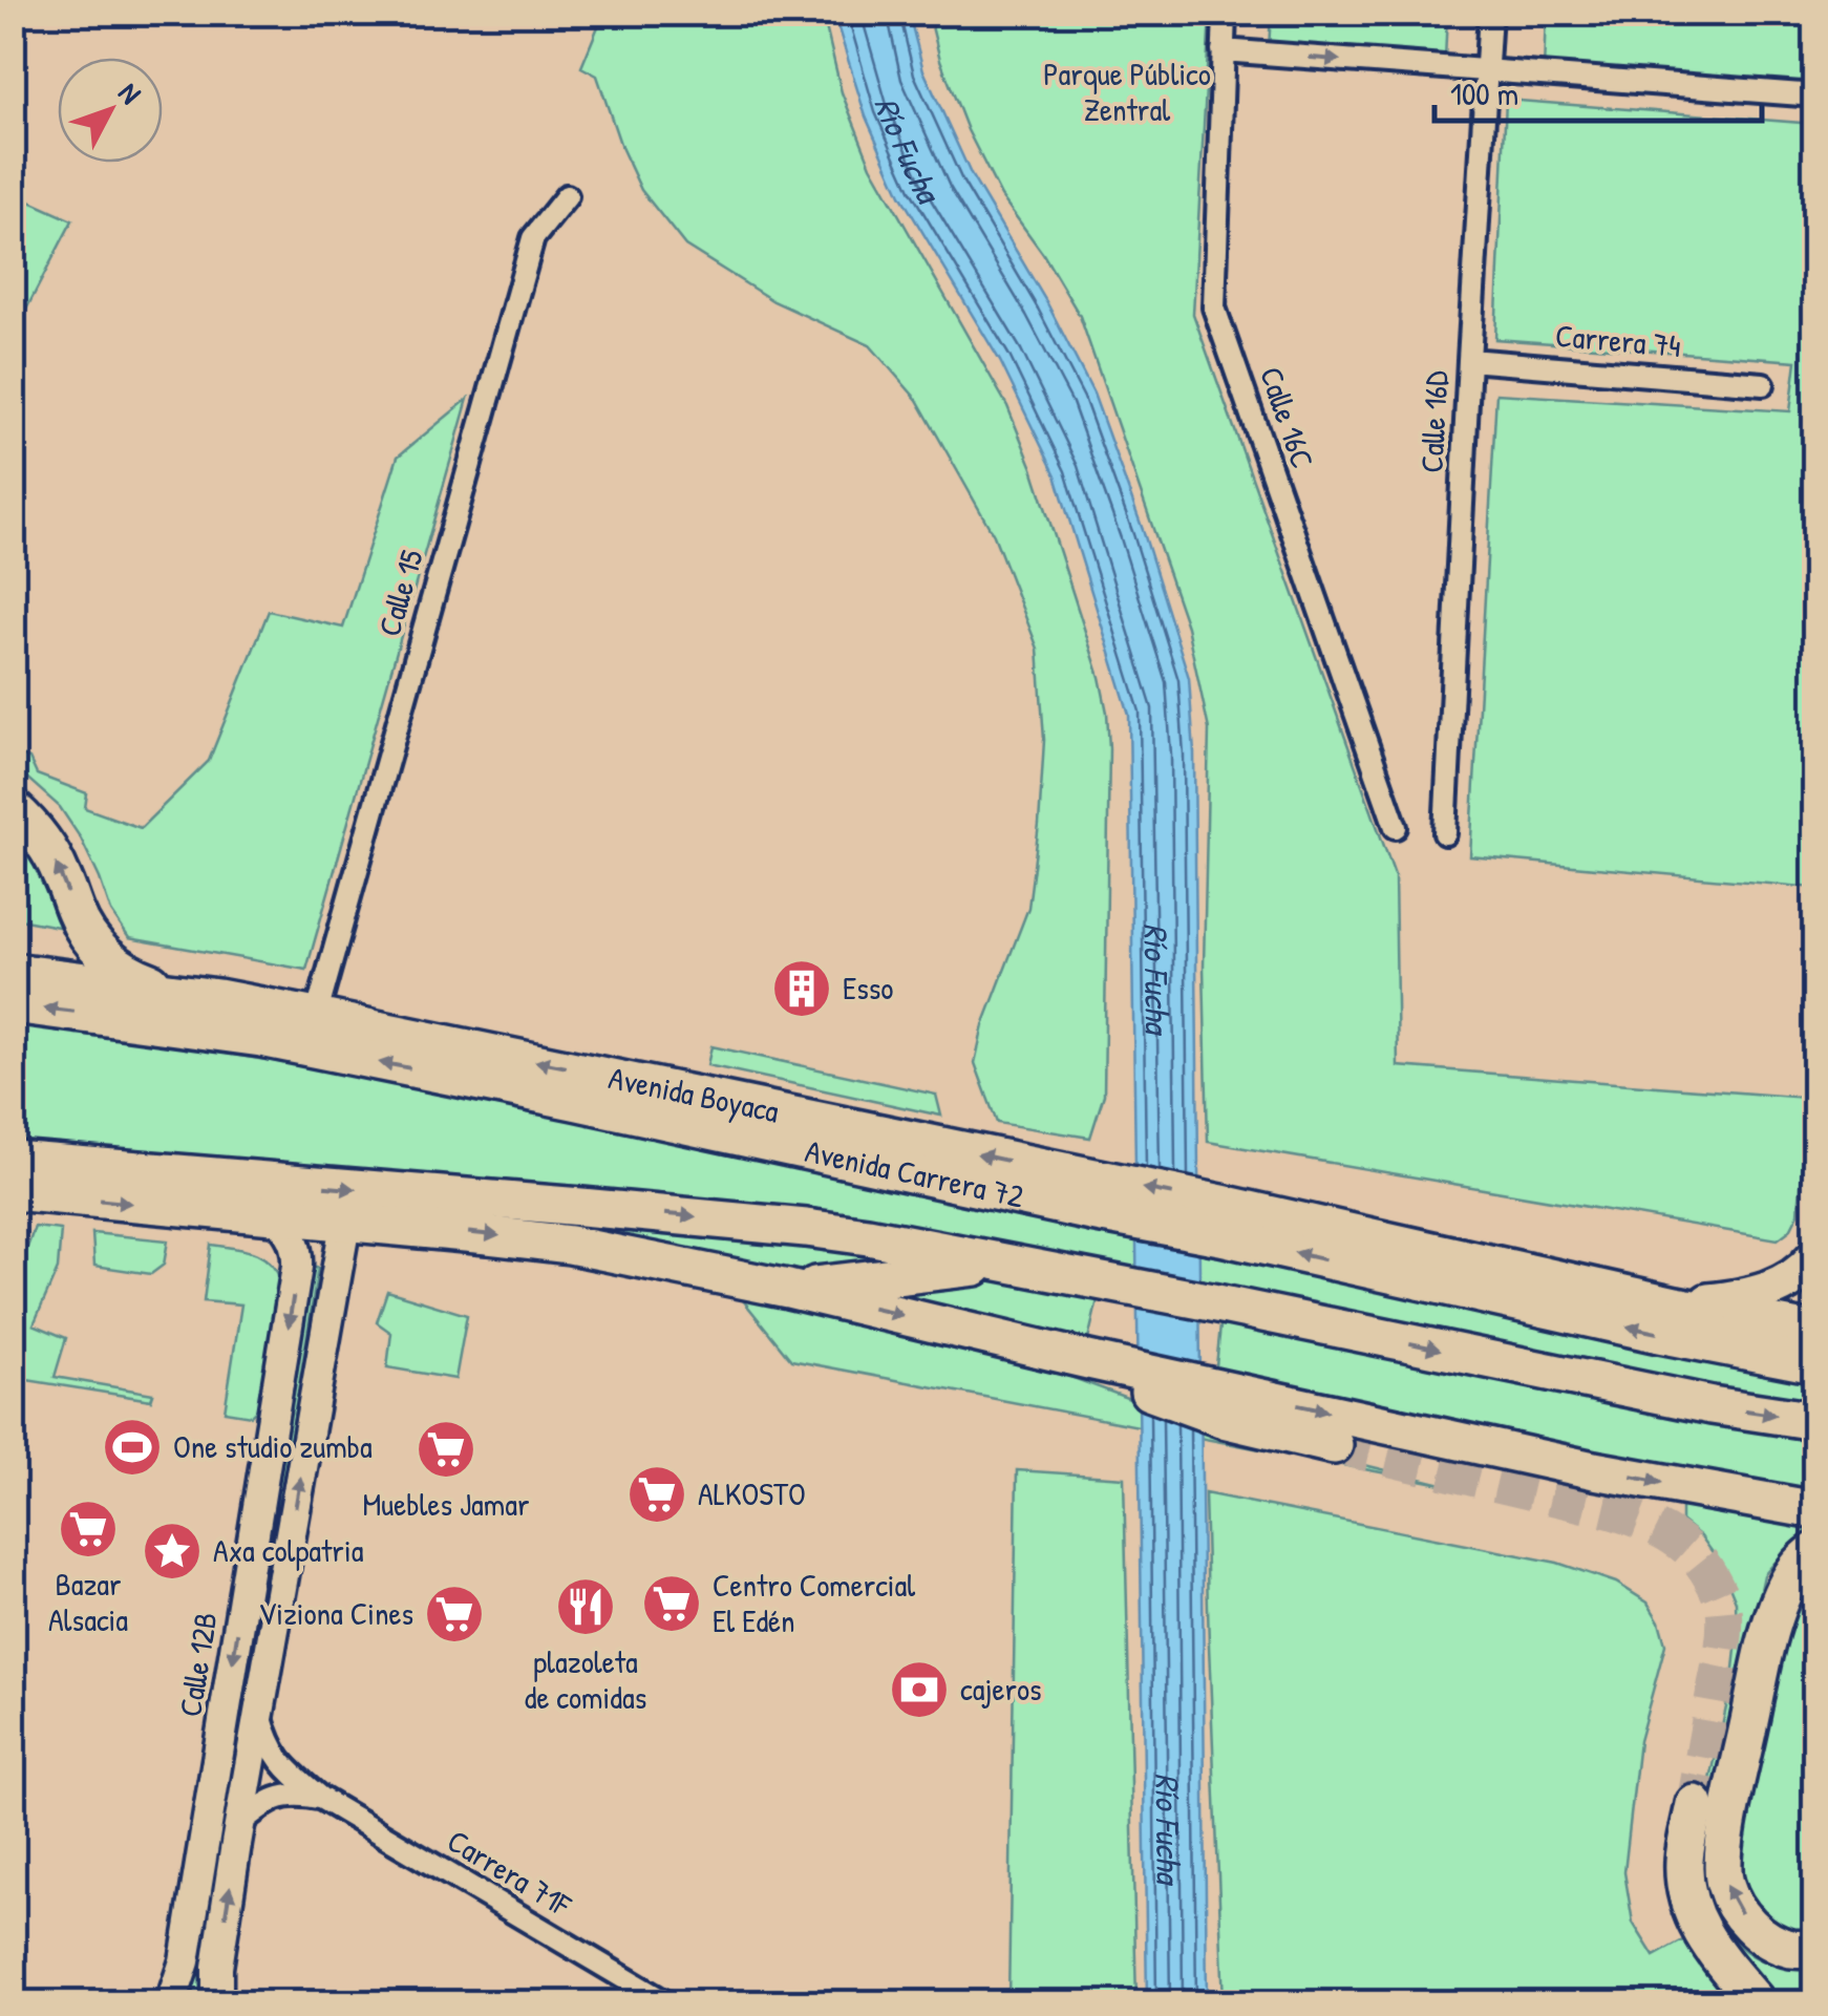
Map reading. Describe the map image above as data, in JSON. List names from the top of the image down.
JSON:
{
  "streets": {
    "highway": ["Avenida Boyaca", "Avenida Carrera 72"],
    "street": [
      "Carrera 74",
      "Calle 16C",
      "Calle 16D",
      "Calle 15",
      "Calle 12B",
      "Carrera 71F"
    ]
  },
  "crossings": [
    ["Carrera 74", "Calle 16D"],
    ["Calle 15", "Avenida Carrera 72"],
    ["Avenida Boyaca", "Avenida Carrera 72"]
  ],
  "water": ["Río Fucha"],
  "parks": ["Parque Público Zentral"],
  "places": {
    "building": ["Esso"],
    "sports": ["One studio zumba"],
    "supermarket": [
      "Muebles Jamar",
      "ALKOSTO",
      "Bazar Alsacia",
      "Centro Comercial El Edén",
      "Viziona Cines"
    ],
    "place": ["Axa colpatria"],
    "restaurant": ["plazoleta de comidas"],
    "bank": ["cajeros"]
  },
  "scale_bar": "100 m",
  "north": "top right"
}
